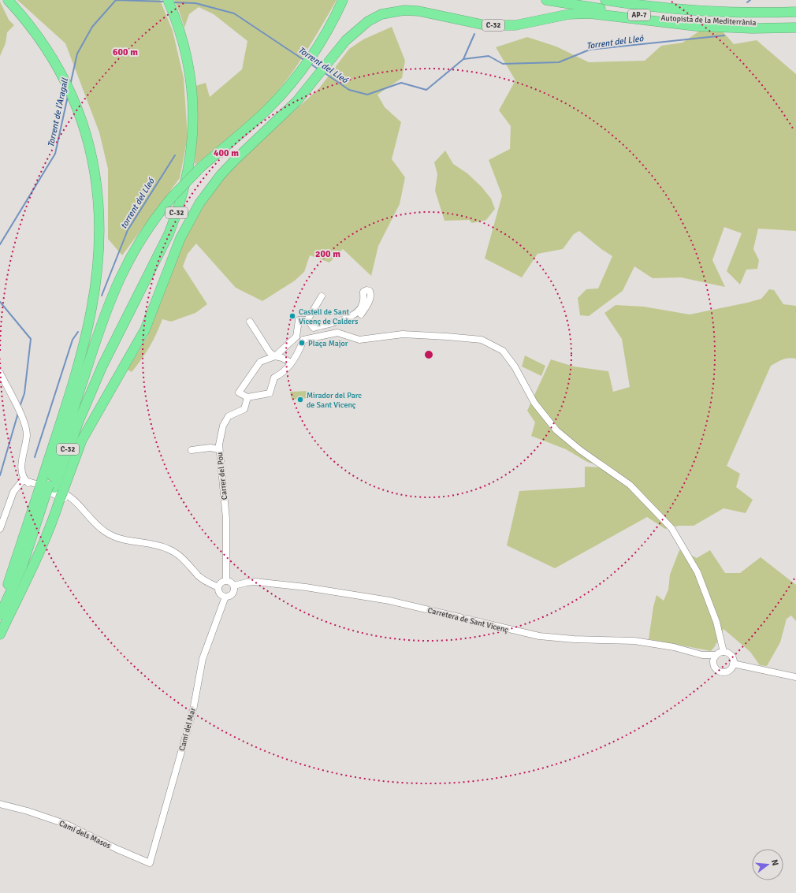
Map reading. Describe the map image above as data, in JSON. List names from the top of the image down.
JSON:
{
  "streets": {
    "highway": ["AP-7", "Autopista de la Mediterrània", "C-32"],
    "street": [
      "Carrer del Pou",
      "Carretera de Sant Vicenç",
      "Camí del Mar",
      "Camí dels Masos"
    ]
  },
  "crossings": [
    ["Carrer del Pou", "Carretera de Sant Vicenç"],
    ["Carrer del Pou", "Camí del Mar"],
    ["Carretera de Sant Vicenç", "Camí del Mar"],
    ["Camí del Mar", "Camí dels Masos"]
  ],
  "water": ["Torrent del Lleó", "Torrent de l'Aragall", "torrent del Lleó"],
  "places": ["Castell de Sant Vicenç de Calders", "Plaça Major", "Mirador del Parc de Sant Vicenç"],
  "north": "right",
  "rings": ["600 m", "400 m", "200 m"]
}
